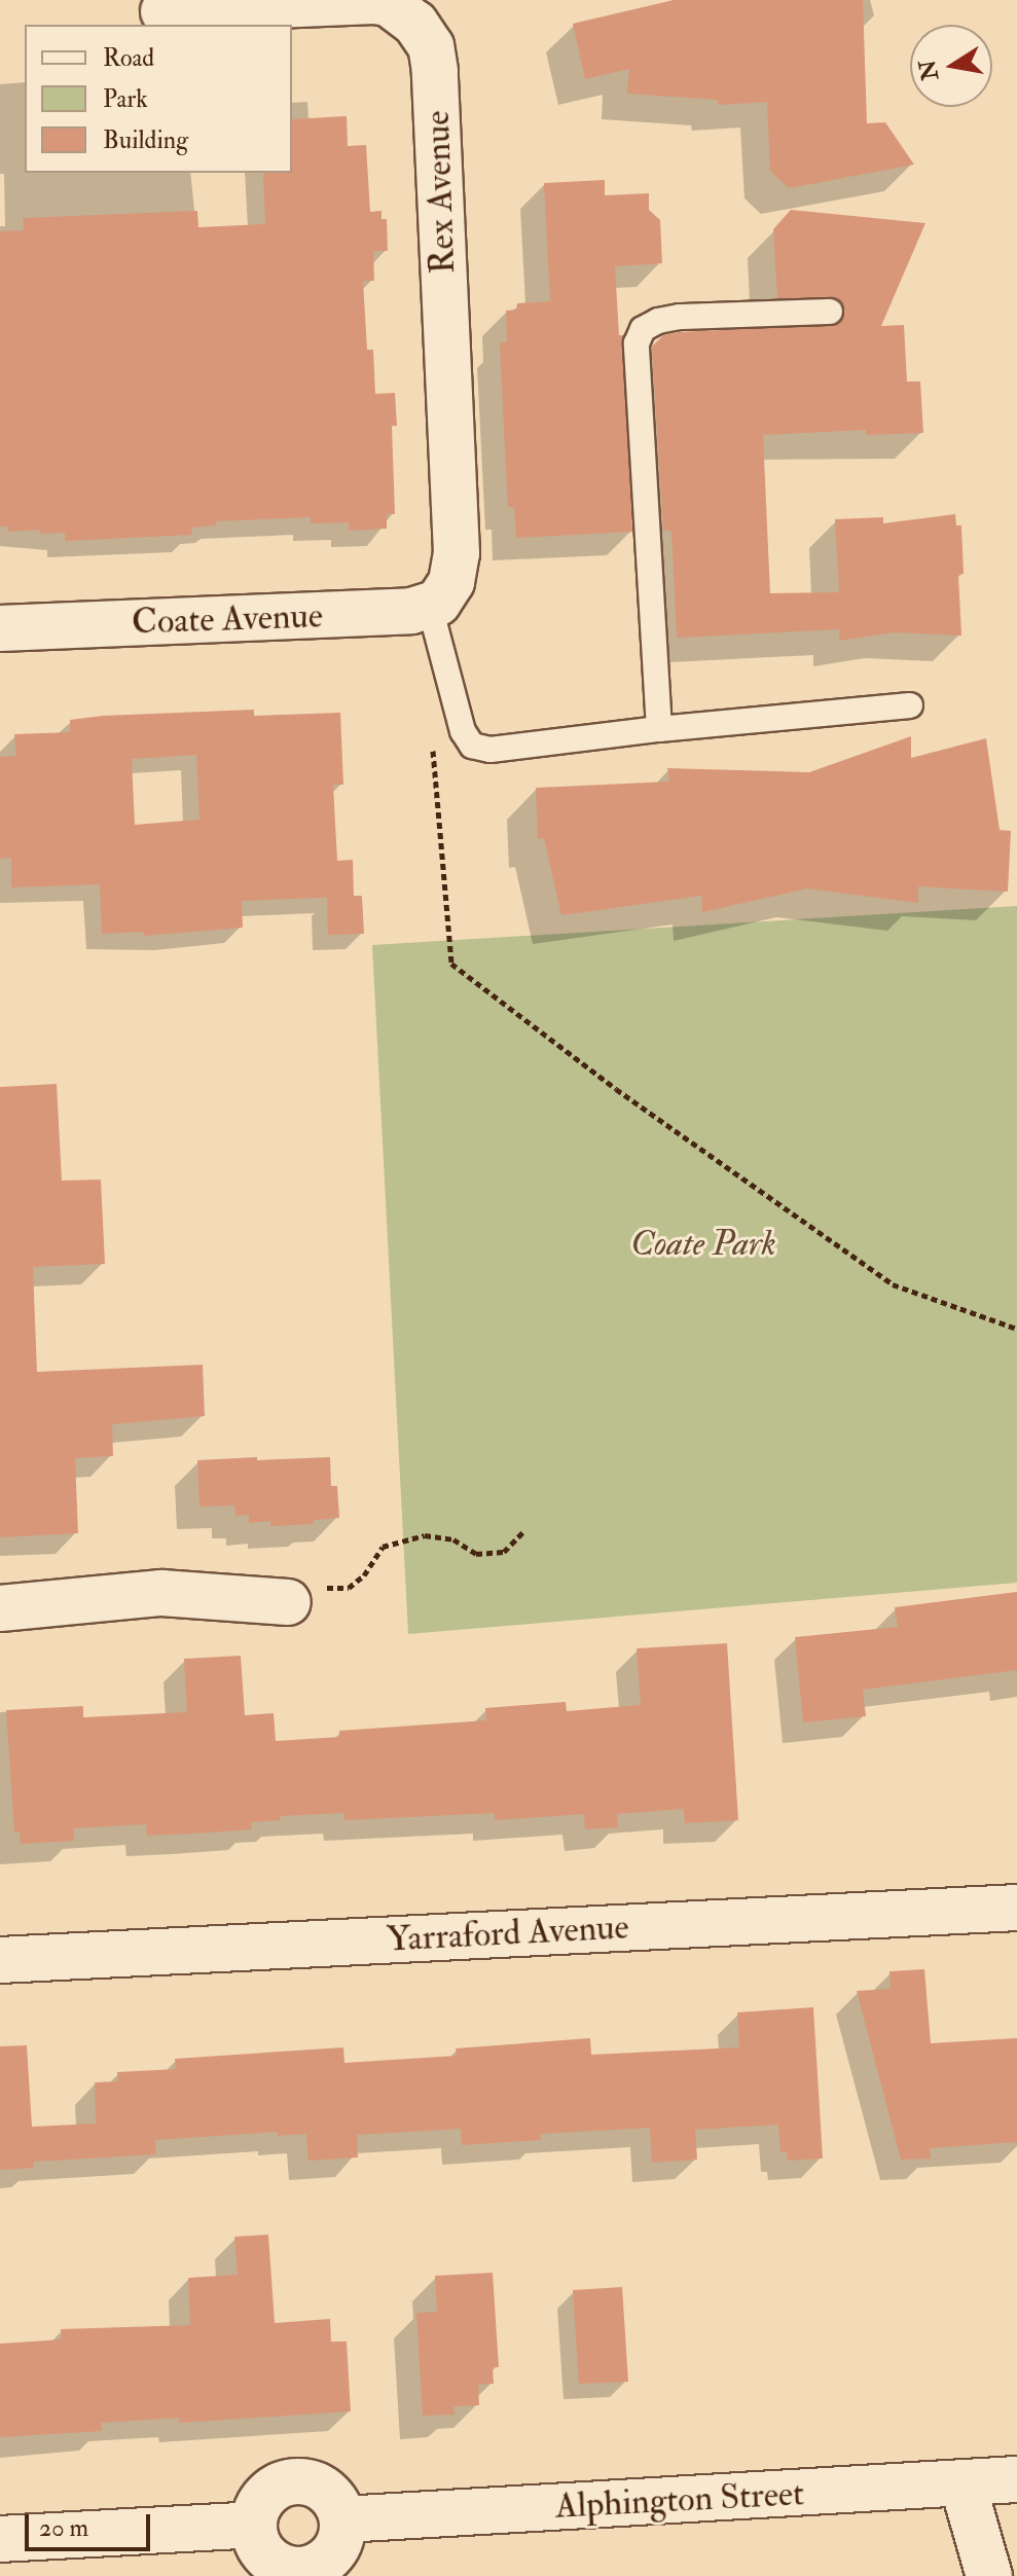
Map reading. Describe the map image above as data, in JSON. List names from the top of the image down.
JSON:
{
  "streets": {
    "street": [
      "Rex Avenue",
      "Coate Avenue",
      "Yarraford Avenue",
      "Alphington Street"
    ]
  },
  "crossings": [
    ["Rex Avenue", "Coate Avenue"]
  ],
  "parks": ["Coate Park"],
  "legend": ["Road", "Park", "Building"],
  "scale_bar": "20 m",
  "north": "left"
}
